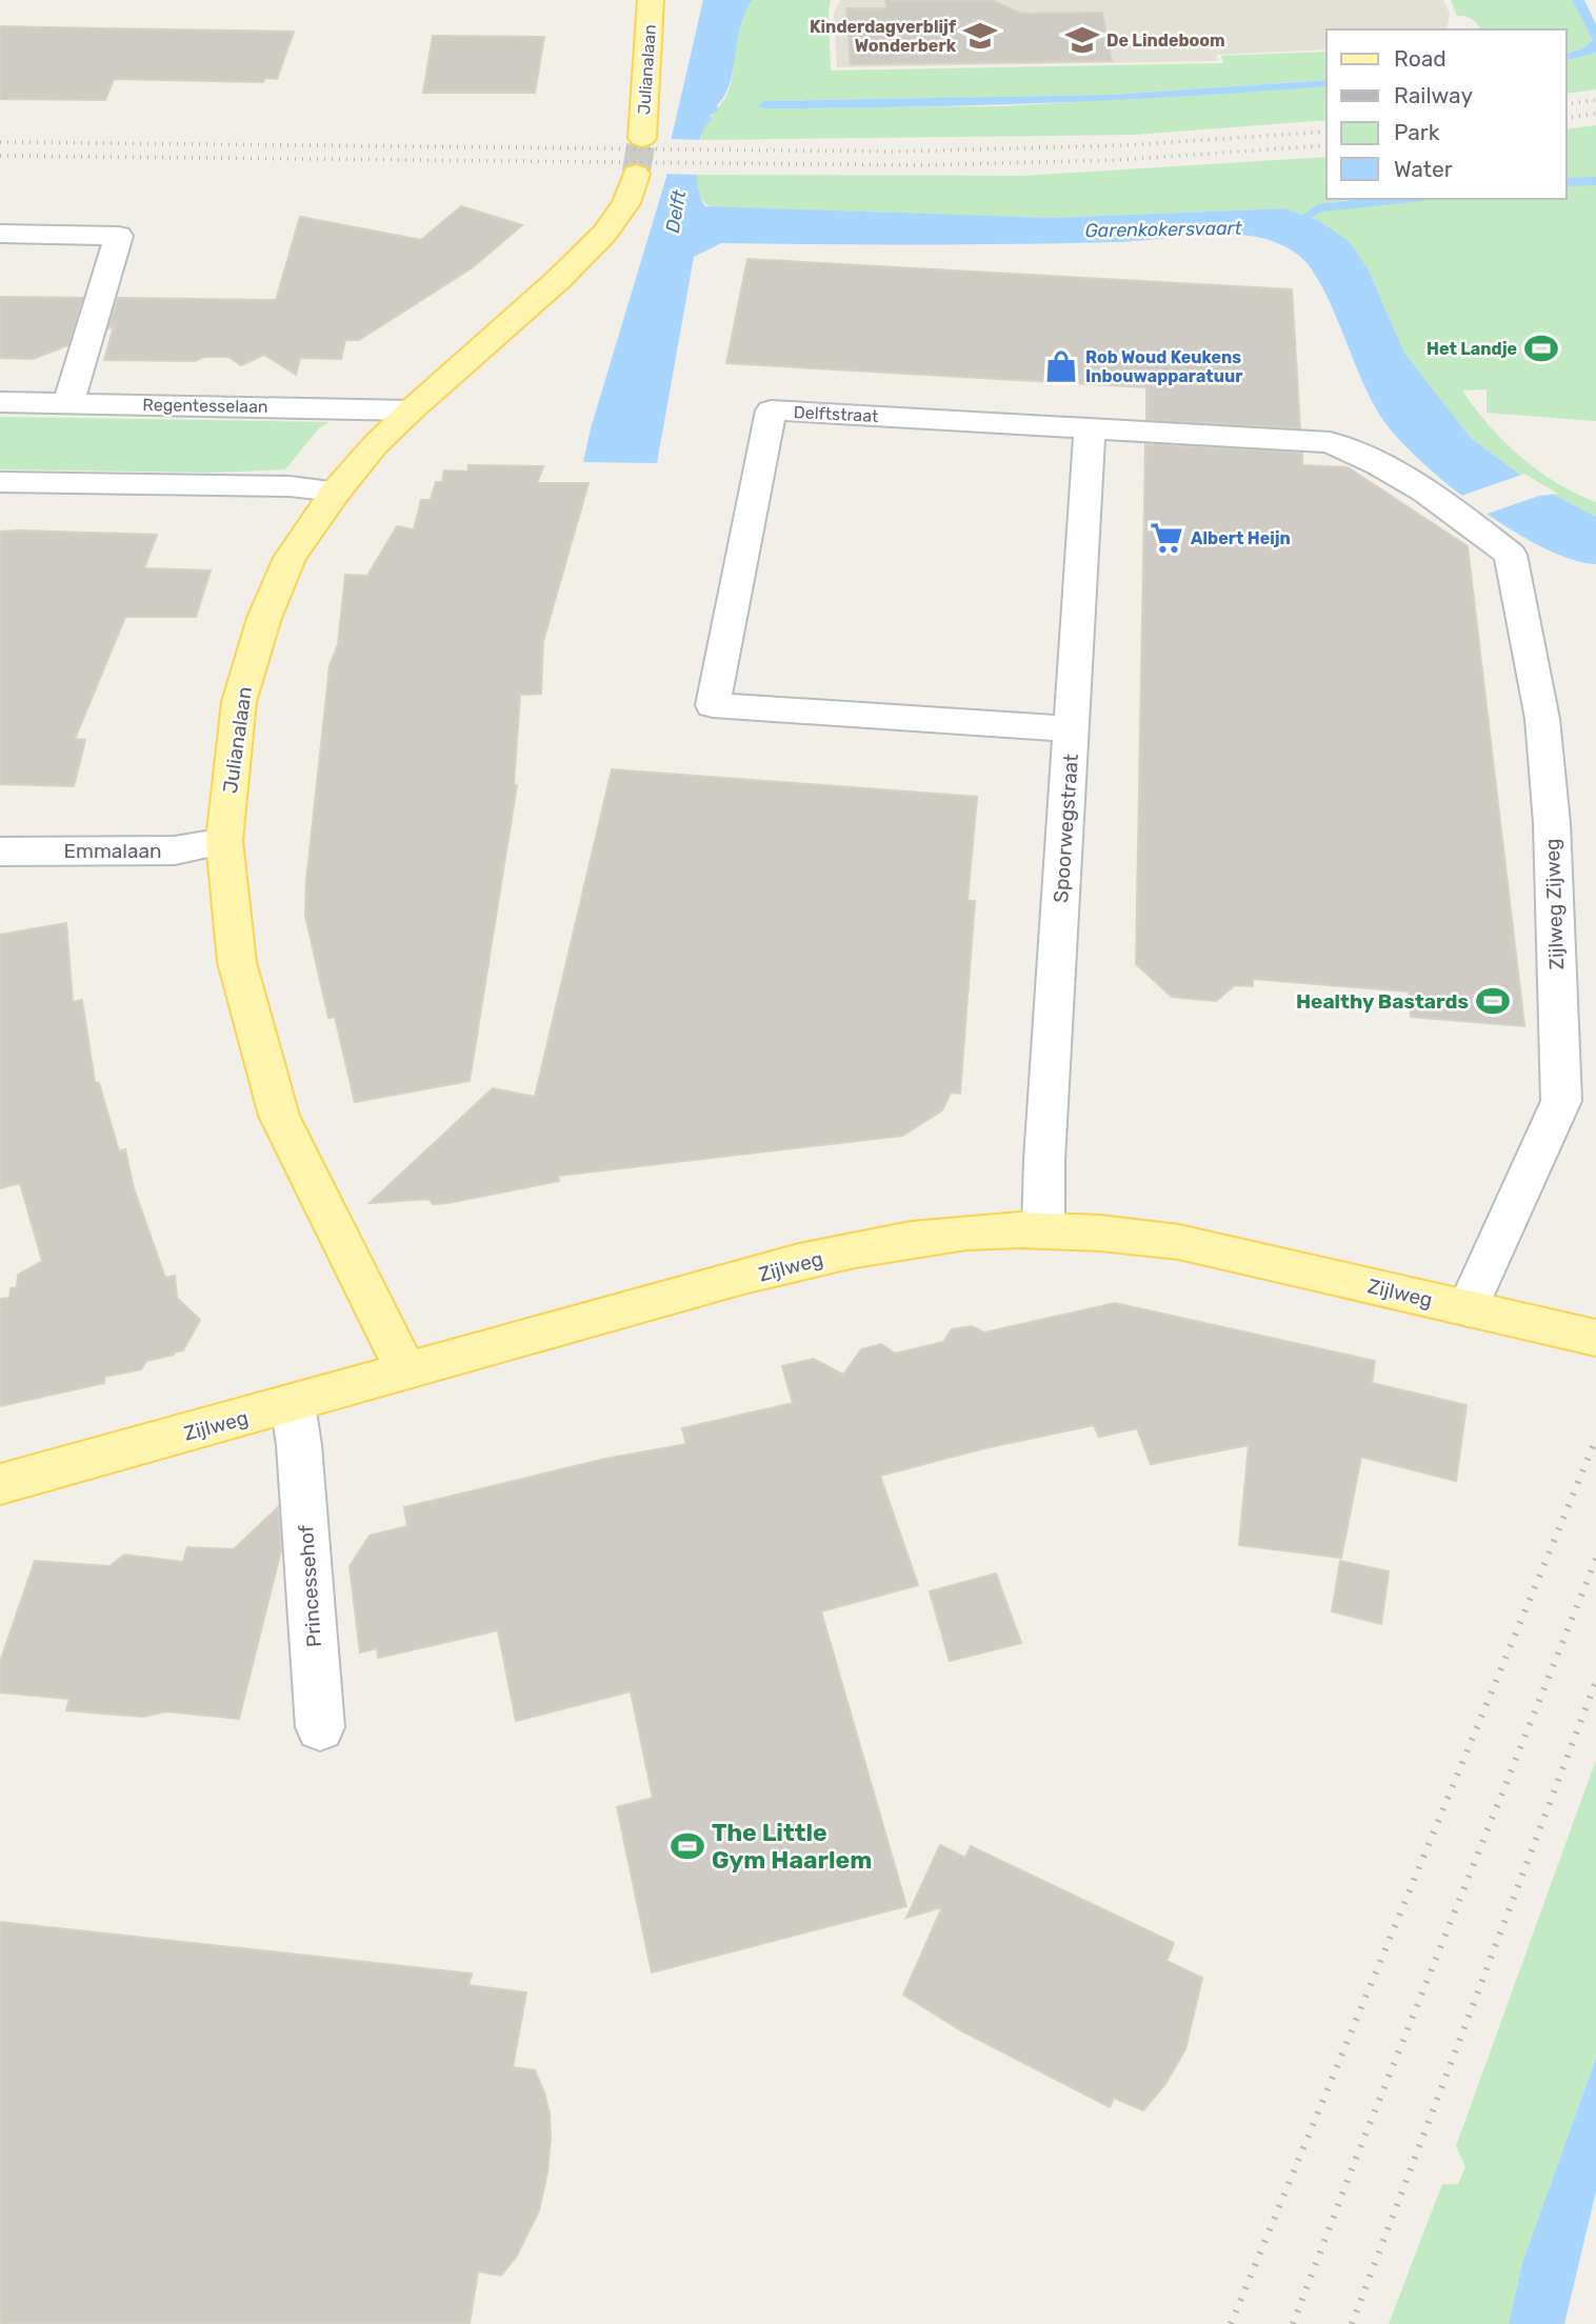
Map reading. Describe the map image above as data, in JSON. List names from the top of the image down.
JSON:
{
  "streets": {
    "main road": ["Julianalaan", "Zijlweg"],
    "street": [
      "Regentesselaan",
      "Delftstraat",
      "Spoorwegstraat",
      "Emmalaan",
      "Zijlweg Zijweg",
      "Princessehof"
    ]
  },
  "crossings": [
    ["Julianalaan", "Regentesselaan"],
    ["Julianalaan", "Emmalaan"],
    ["Julianalaan", "Zijlweg"],
    ["Delftstraat", "Spoorwegstraat"],
    ["Delftstraat", "Zijlweg Zijweg"],
    ["Spoorwegstraat", "Zijlweg"],
    ["Zijlweg Zijweg", "Zijlweg"],
    ["Zijlweg", "Princessehof"]
  ],
  "water": ["Delft", "Garenkokersvaart"],
  "places": {
    "school or university": ["Kinderdagverblijf Wonderberk", "De Lindeboom"],
    "sports": ["Het Landje", "Healthy Bastards", "The Little Gym Haarlem"],
    "shop": ["Rob Woud Keukens Inbouwapparatuur"],
    "supermarket": ["Albert Heijn"]
  },
  "legend": [
    "Road",
    "Railway",
    "Park",
    "Water"
  ]
}
